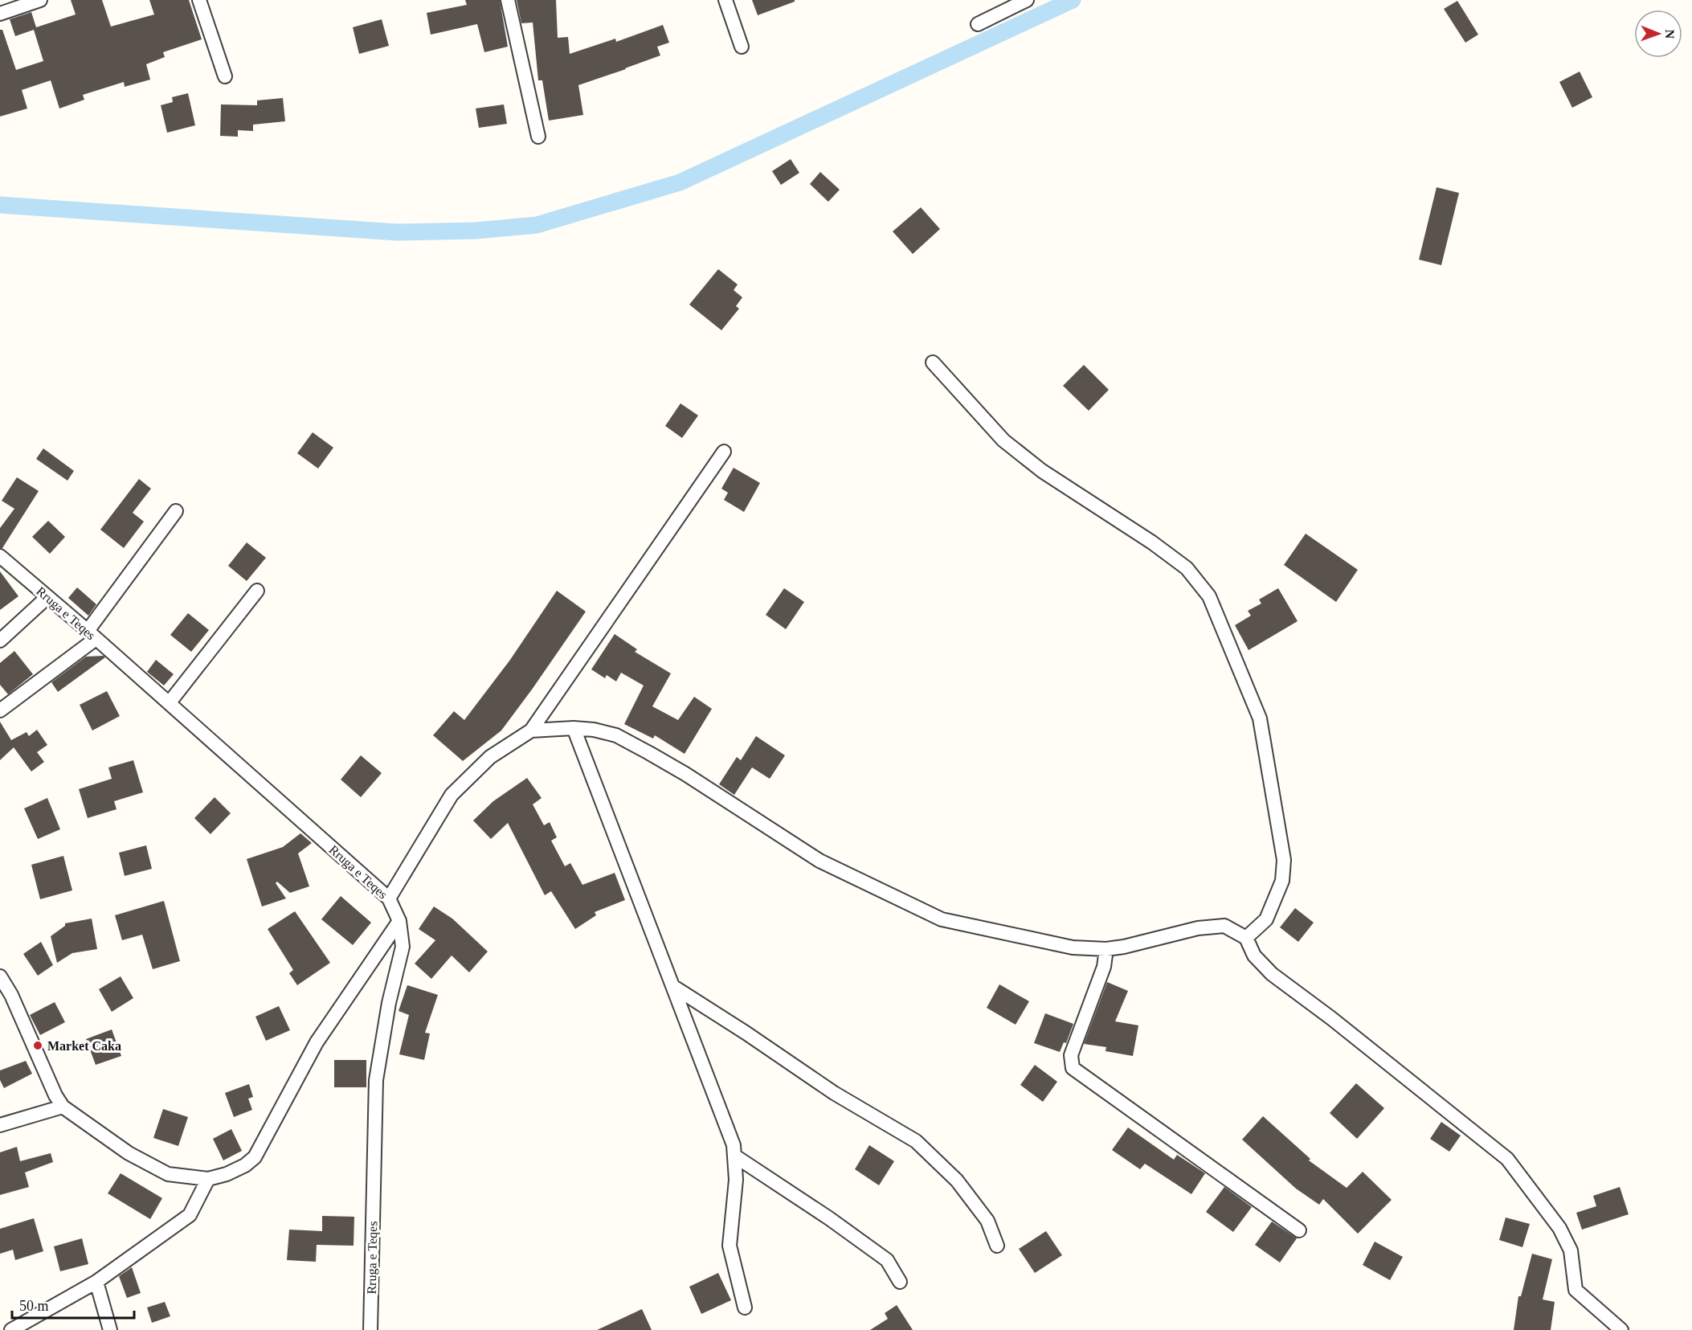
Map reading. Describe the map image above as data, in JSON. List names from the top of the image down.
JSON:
{
  "streets": {
    "street": ["Rruga e Teqes"]
  },
  "places": ["Market Caka"],
  "scale_bar": "50 m",
  "north": "right"
}
